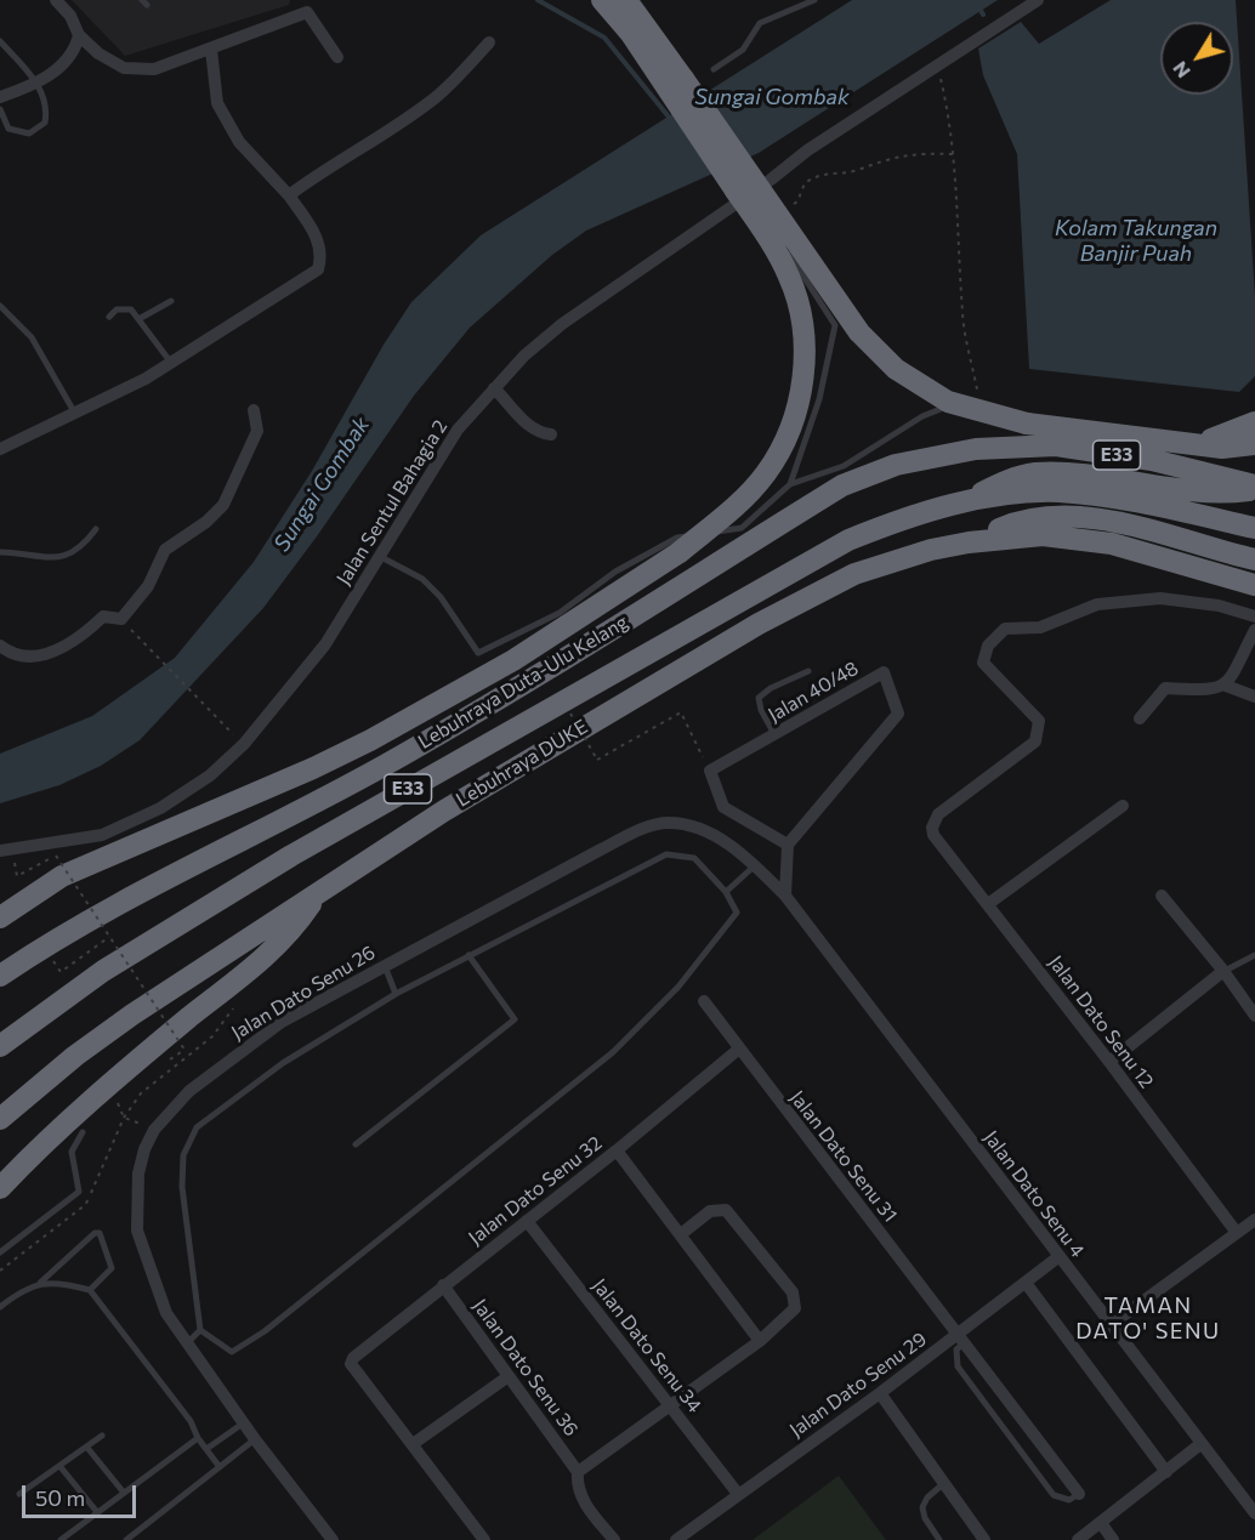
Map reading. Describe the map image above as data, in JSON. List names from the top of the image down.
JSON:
{
  "streets": {
    "highway": ["E33", "Lebuhraya Duta-Ulu Kelang", "Lebuhraya DUKE"],
    "street": [
      "Jalan Sentul Bahagia 2",
      "Jalan 40/48",
      "Jalan Dato Senu 26",
      "Jalan Dato Senu 12",
      "Jalan Dato Senu 31",
      "Jalan Dato Senu 32",
      "Jalan Dato Senu 4",
      "Jalan Dato Senu 34",
      "Jalan Dato Senu 36",
      "Jalan Dato Senu 29"
    ]
  },
  "crossings": [
    ["Jalan Dato Senu 26", "Jalan Dato Senu 4"],
    ["Jalan Dato Senu 31", "Jalan Dato Senu 32"],
    ["Jalan Dato Senu 31", "Jalan Dato Senu 29"],
    ["Jalan Dato Senu 32", "Jalan Dato Senu 34"],
    ["Jalan Dato Senu 32", "Jalan Dato Senu 36"],
    ["Jalan Dato Senu 4", "Jalan Dato Senu 29"],
    ["Jalan Dato Senu 34", "Jalan Dato Senu 29"]
  ],
  "districts": ["TAMAN DATO' SENU"],
  "water": ["Sungai Gombak", "Kolam Takungan Banjir Puah"],
  "scale_bar": "50 m",
  "north": "bottom left"
}
